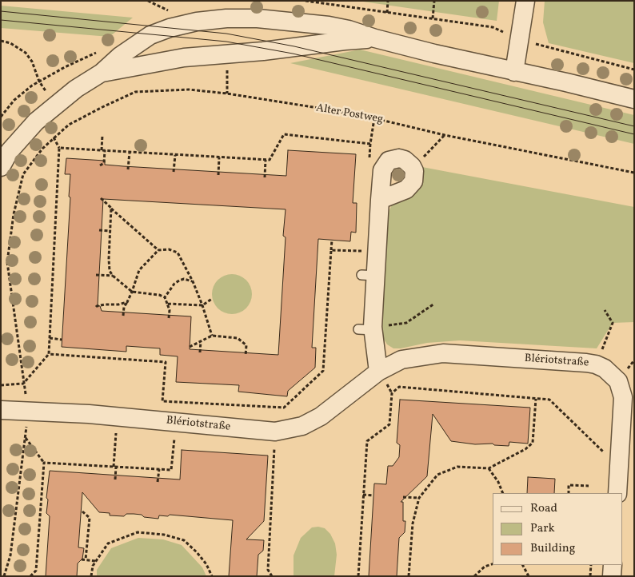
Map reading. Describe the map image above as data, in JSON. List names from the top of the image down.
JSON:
{
  "streets": {
    "street": ["Blériotstraße"],
    "path": ["Alter Postweg"]
  },
  "crossings": [
    ["Alter Postweg", "Blériotstraße"]
  ],
  "legend": ["Road", "Park", "Building"]
}
